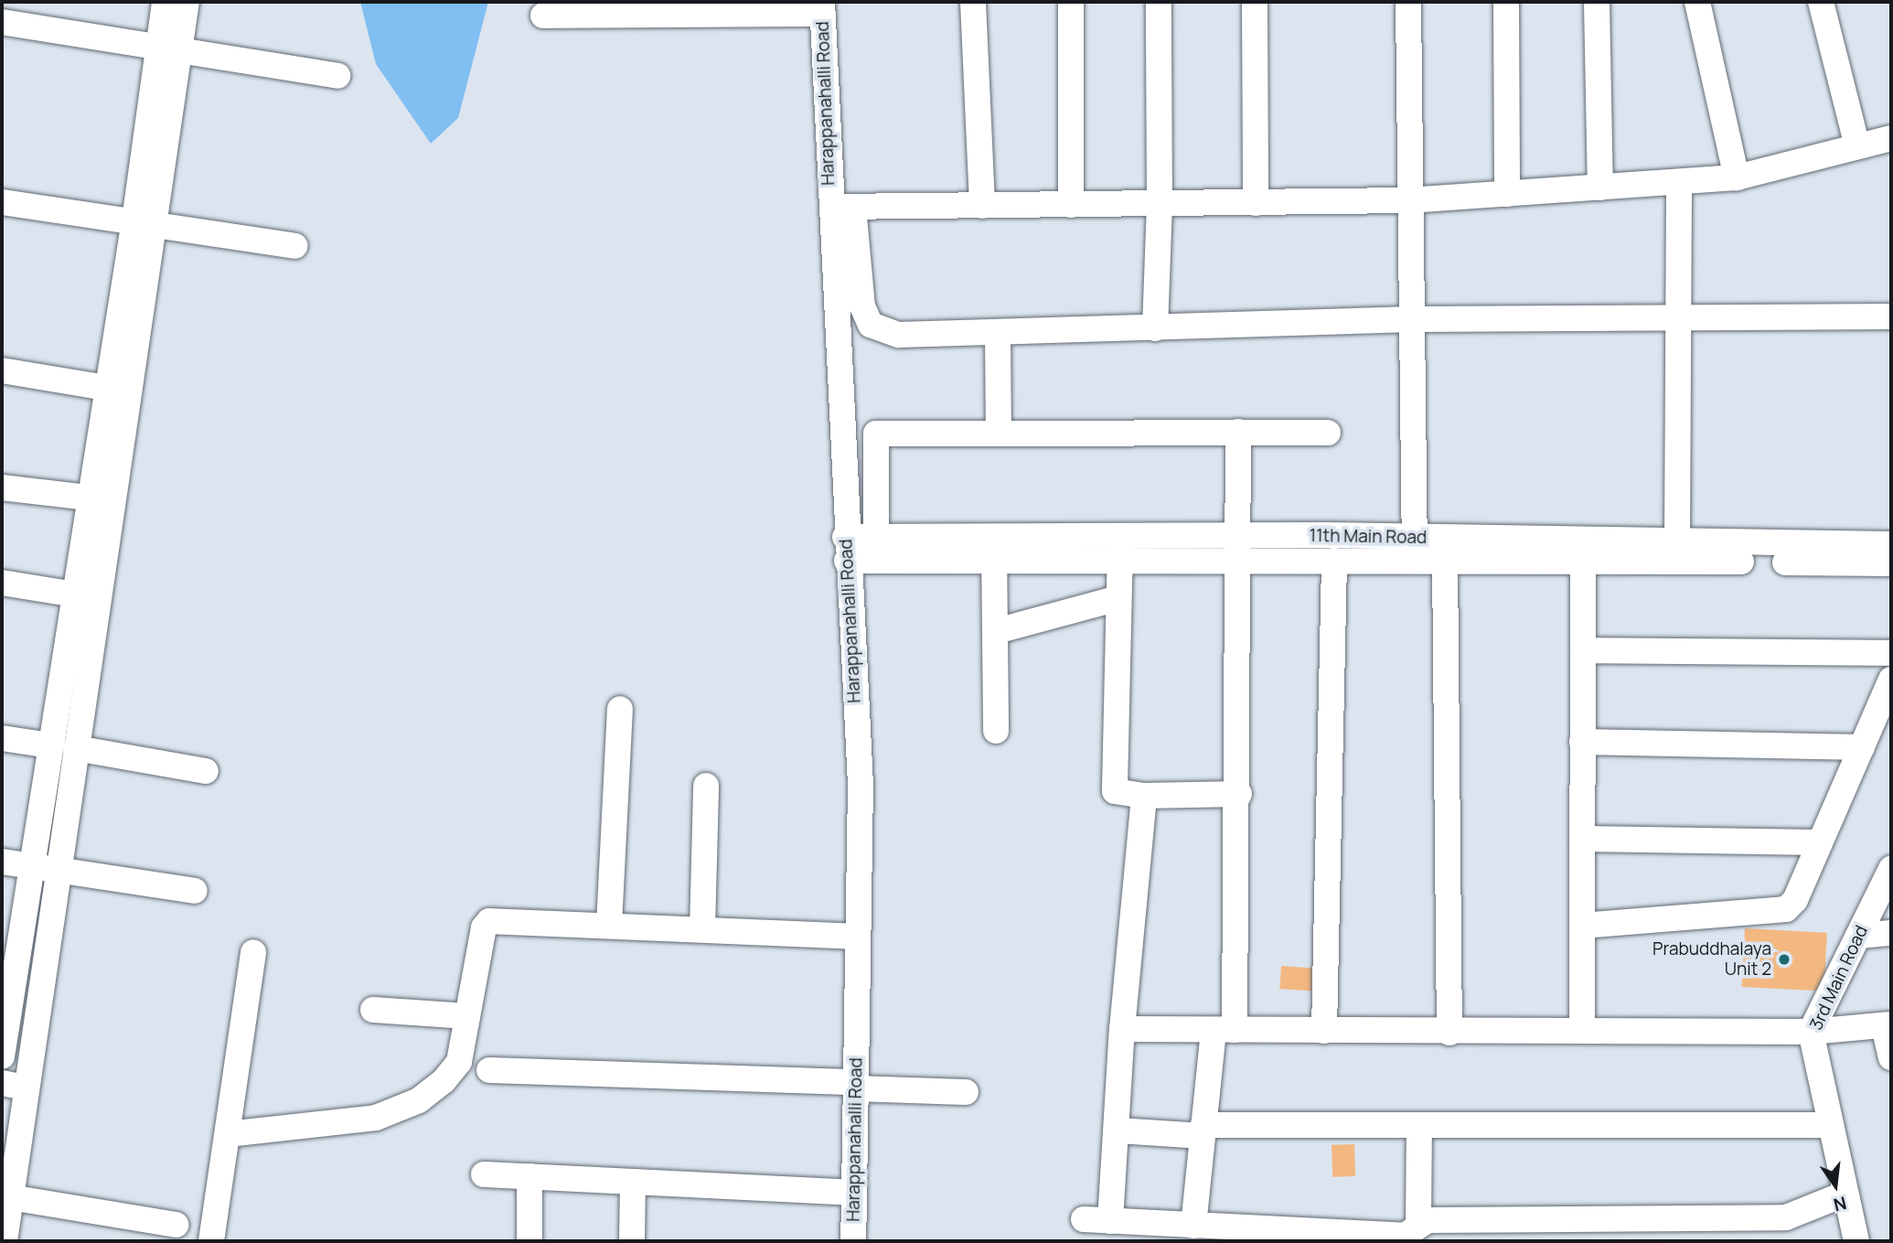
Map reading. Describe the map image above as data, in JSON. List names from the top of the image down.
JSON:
{
  "streets": {
    "street": ["Harappanahalli Road", "11th Main Road", "3rd Main Road"]
  },
  "crossings": [
    ["Harappanahalli Road", "11th Main Road"]
  ],
  "places": ["Prabuddhalaya Unit 2"],
  "north": "bottom"
}
